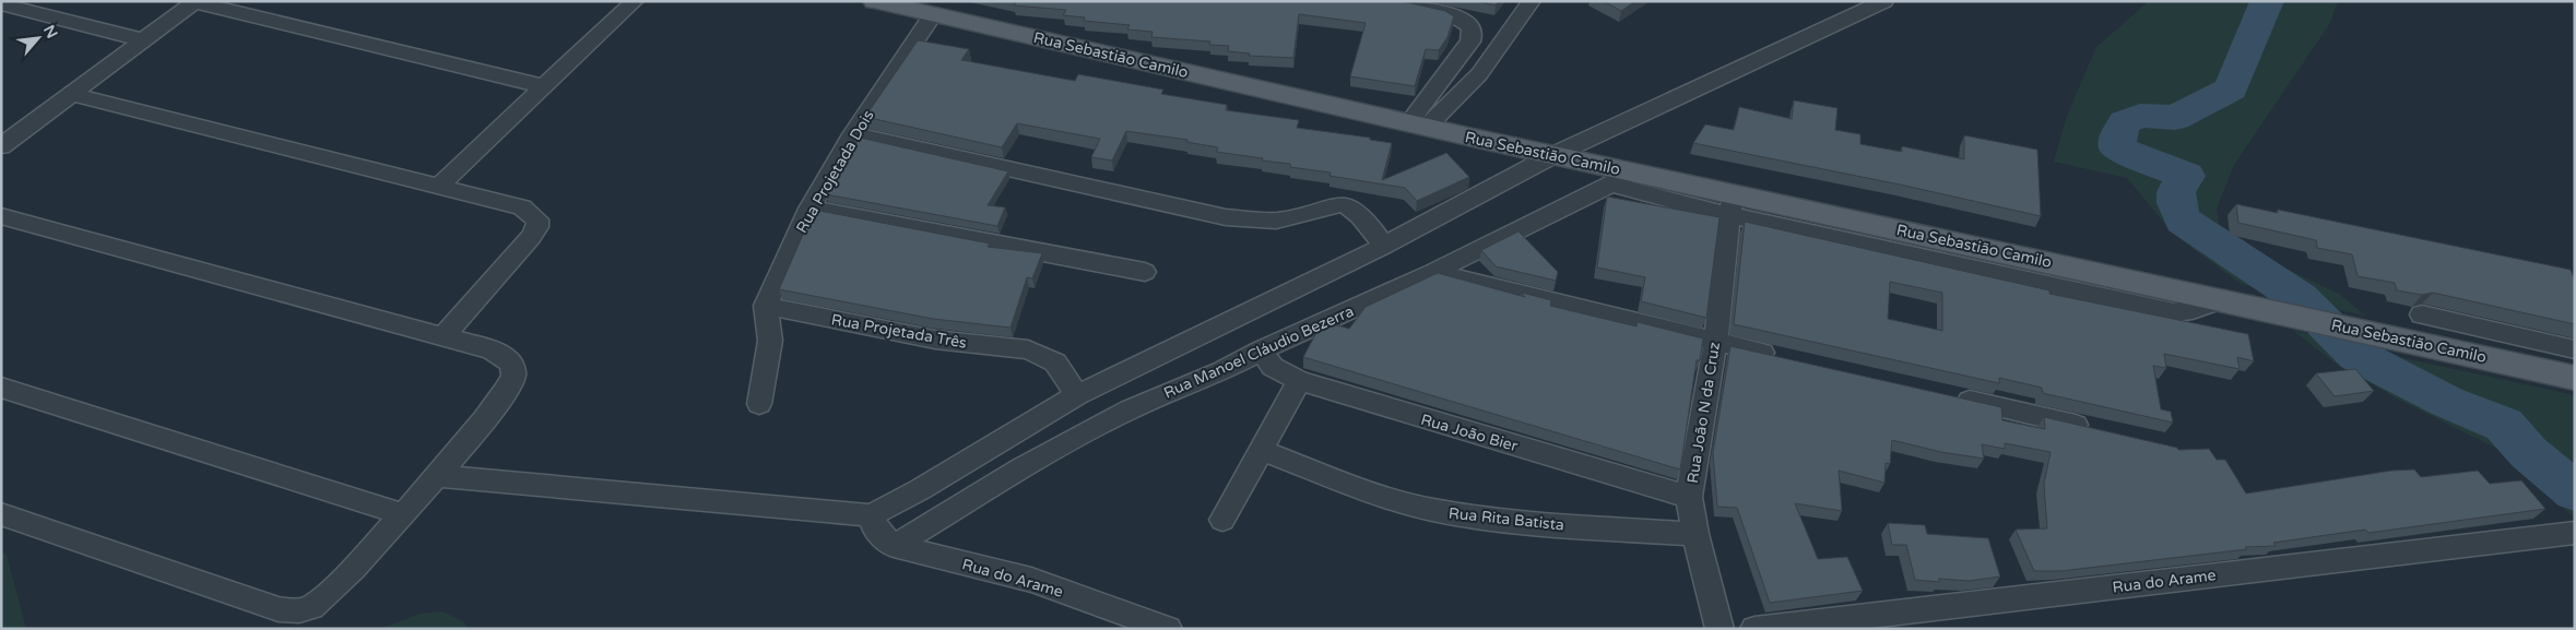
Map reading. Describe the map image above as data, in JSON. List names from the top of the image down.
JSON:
{
  "streets": {
    "main road": ["Rua Sebastião Camilo"],
    "street": [
      "Rua Projetada Dois",
      "Rua Projetada Três",
      "Rua Manoel Cláudio Bezerra",
      "Rua João N da Cruz",
      "Rua João Bier",
      "Rua Rita Batista",
      "Rua do Arame"
    ]
  },
  "crossings": [
    ["Rua Sebastião Camilo", "Rua Projetada Dois"],
    ["Rua Sebastião Camilo", "Rua Manoel Cláudio Bezerra"],
    ["Rua Sebastião Camilo", "Rua João N da Cruz"],
    ["Rua Projetada Dois", "Rua Projetada Três"],
    ["Rua Manoel Cláudio Bezerra", "Rua João Bier"],
    ["Rua Manoel Cláudio Bezerra", "Rua do Arame"],
    ["Rua João N da Cruz", "Rua João Bier"],
    ["Rua João N da Cruz", "Rua Rita Batista"]
  ],
  "north": "top right"
}
